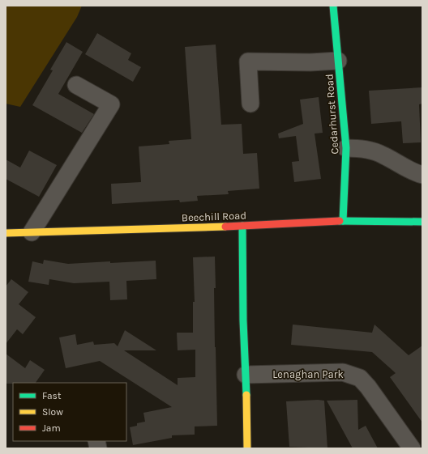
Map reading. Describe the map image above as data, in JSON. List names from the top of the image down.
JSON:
{
  "streets": {
    "street": ["Cedarhurst Road", "Beechill Road", "Lenaghan Park"]
  },
  "crossings": [
    ["Cedarhurst Road", "Beechill Road"]
  ],
  "legend": ["Fast", "Slow", "Jam"]
}
